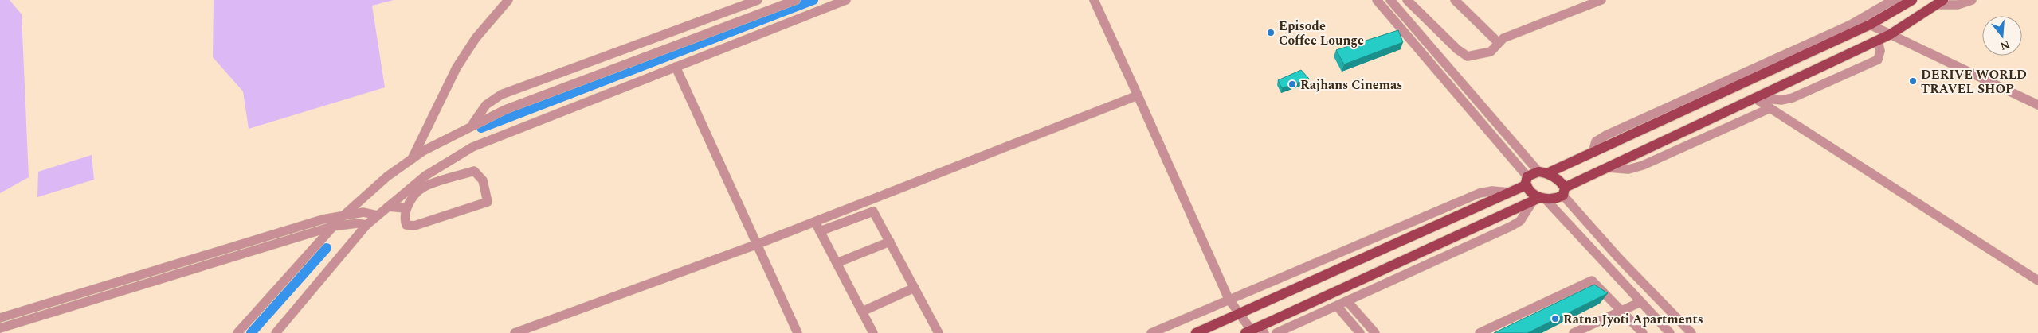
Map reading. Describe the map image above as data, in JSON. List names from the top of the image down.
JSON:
{
  "places": [
    "Episode Coffee Lounge",
    "DERIVE WORLD TRAVEL SHOP",
    "Rajhans Cinemas",
    "Ratna Jyoti Apartments"
  ],
  "north": "bottom"
}
